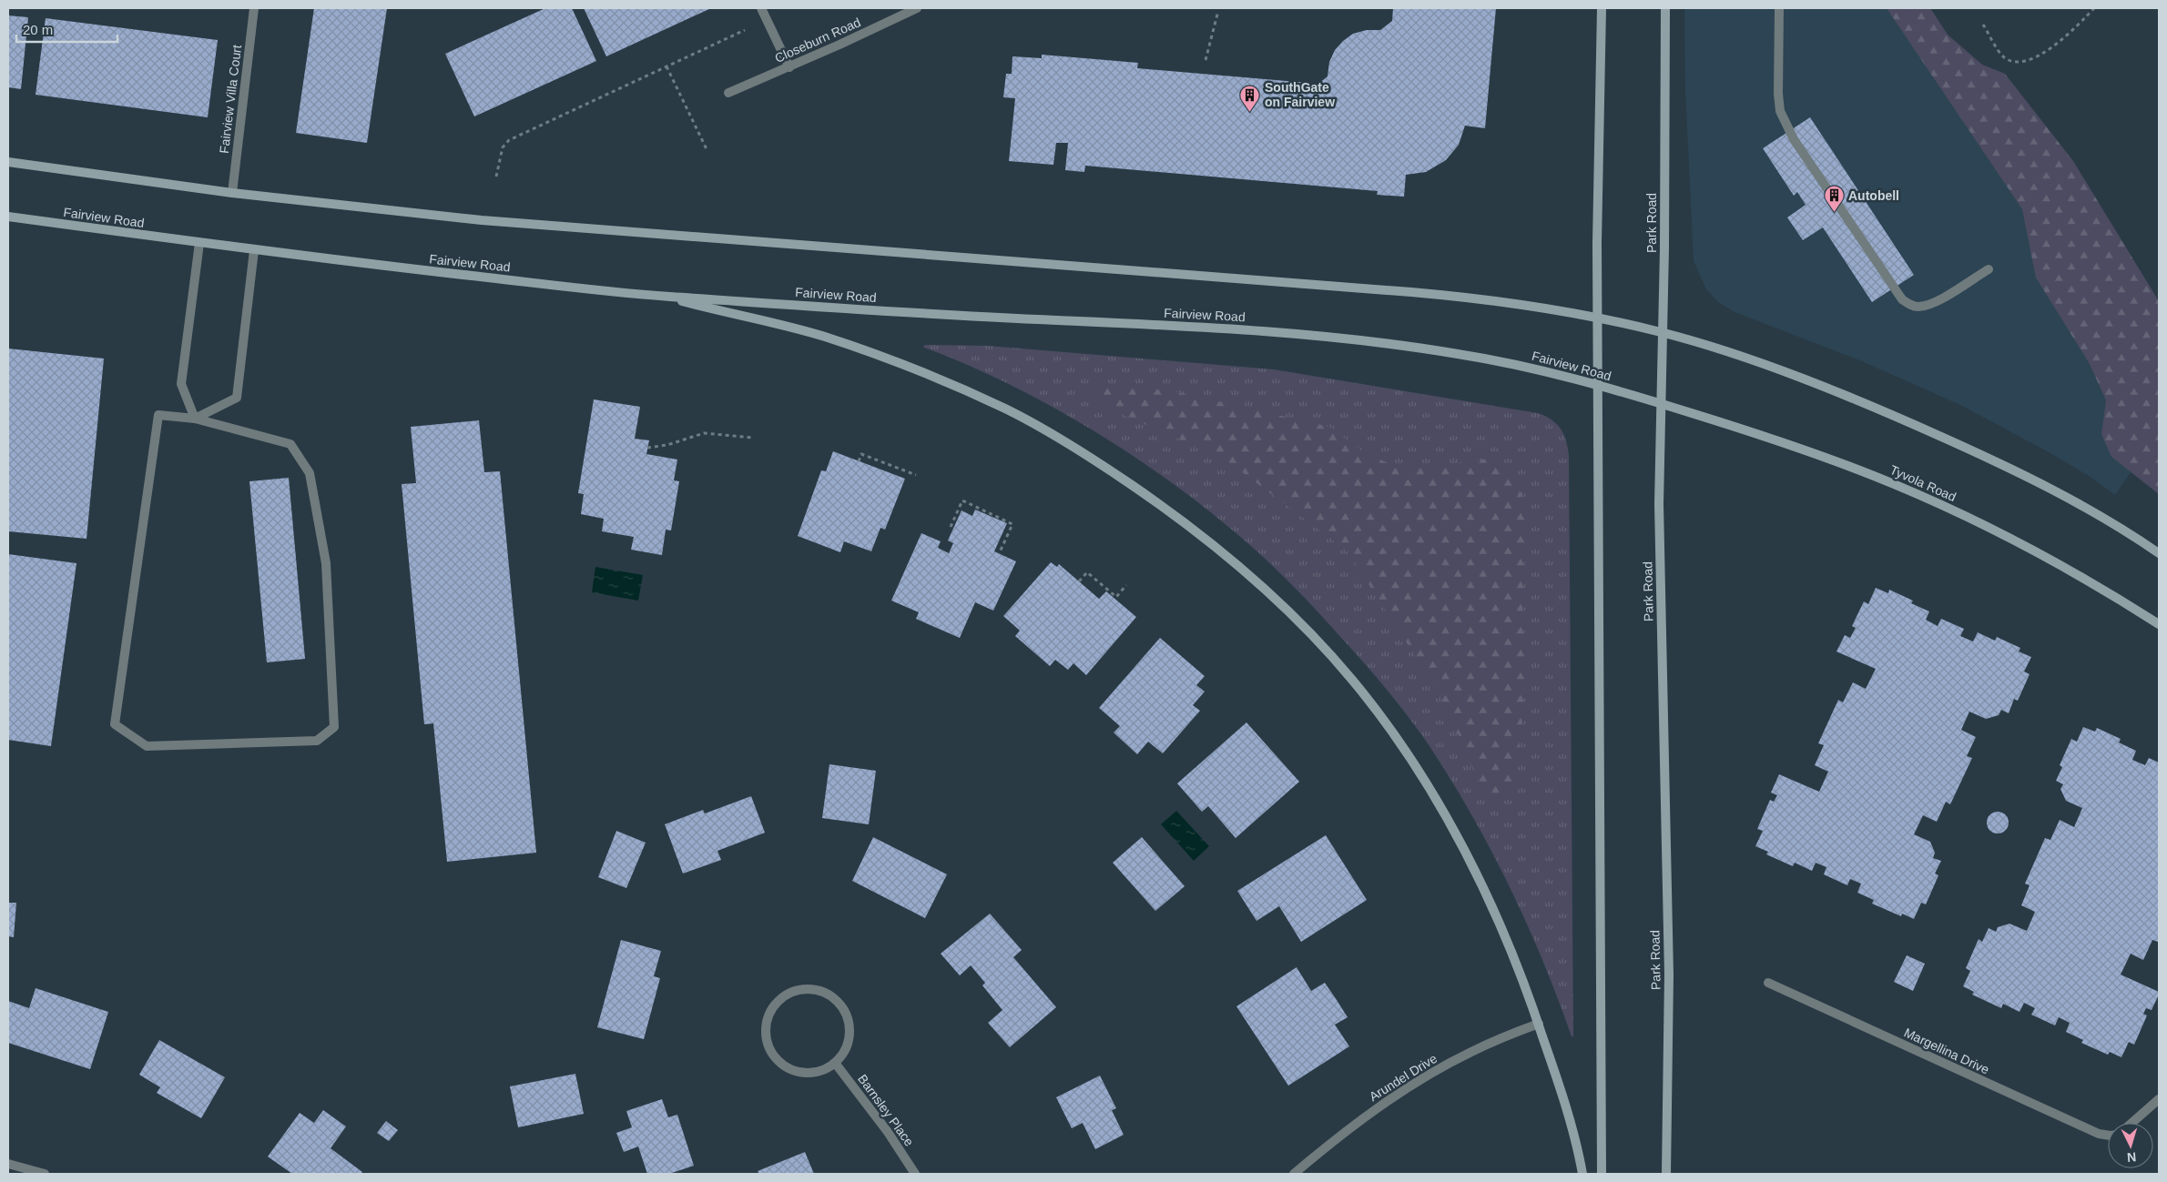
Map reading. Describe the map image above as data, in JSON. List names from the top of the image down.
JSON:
{
  "streets": {
    "main road": ["Fairview Road", "Park Road", "Tyvola Road"],
    "street": [
      "Closeburn Road",
      "Fairview Villa Court",
      "Margellina Drive",
      "Arundel Drive",
      "Barnsley Place"
    ]
  },
  "crossings": [
    ["Fairview Road", "Park Road"],
    ["Fairview Road", "Tyvola Road"],
    ["Park Road", "Tyvola Road"]
  ],
  "places": {
    "building": ["SouthGate on Fairview", "Autobell"]
  },
  "scale_bar": "20 m",
  "north": "bottom"
}
